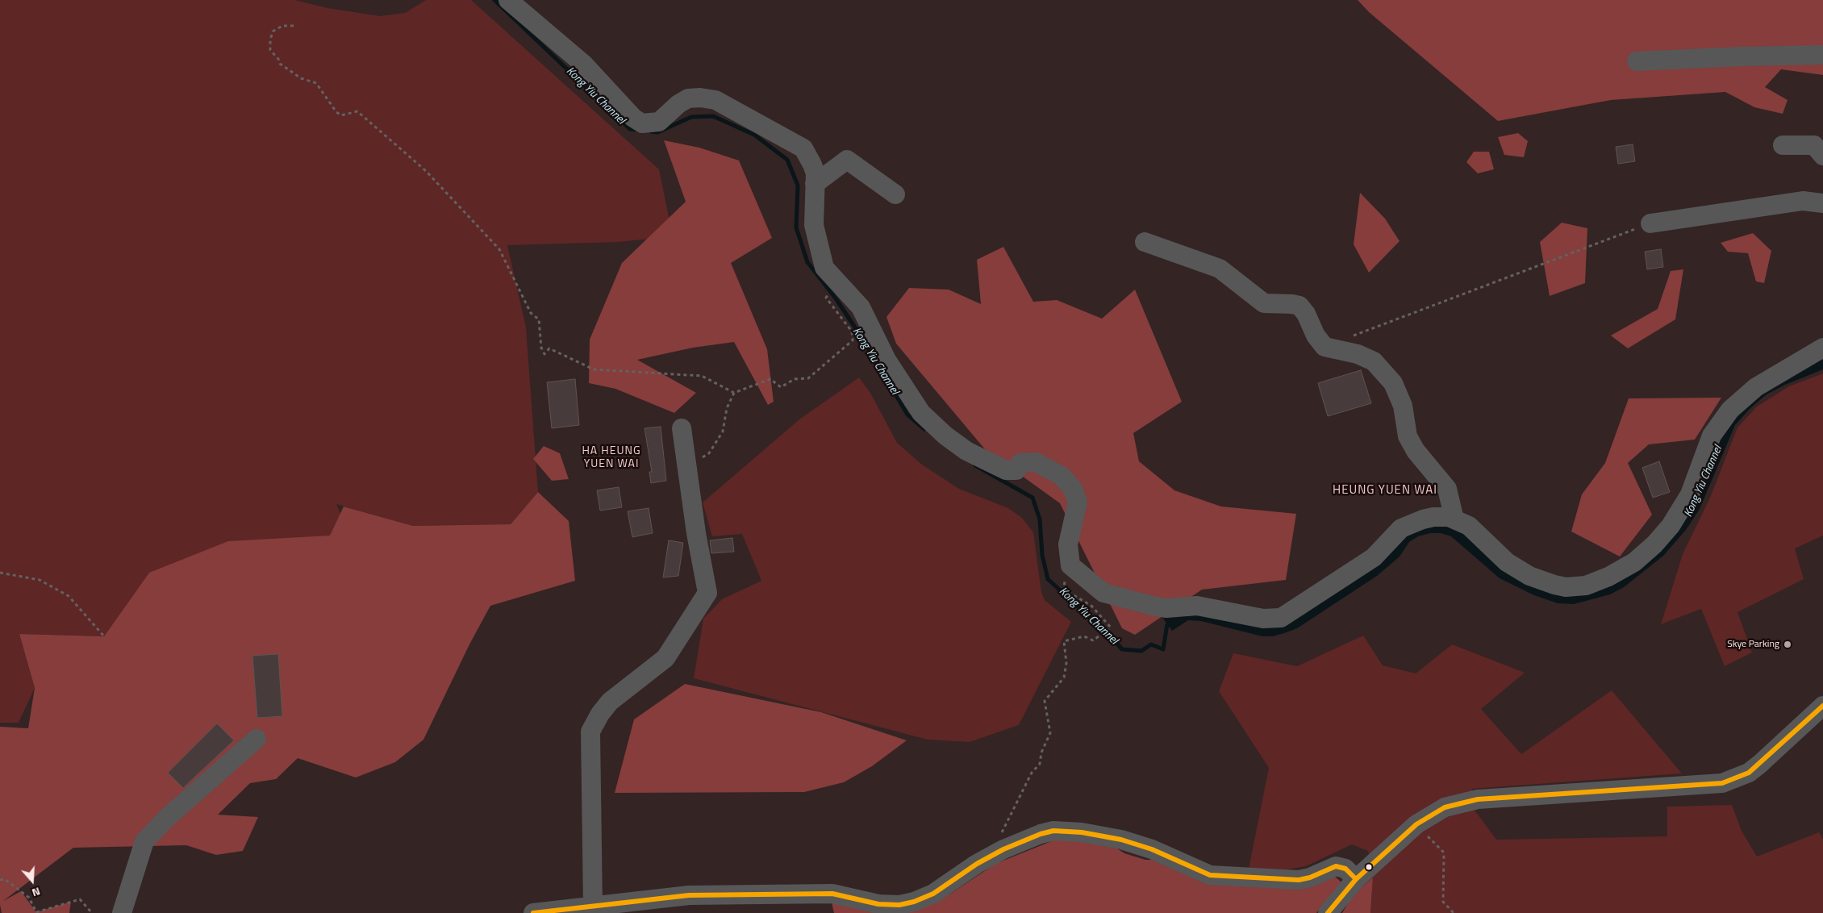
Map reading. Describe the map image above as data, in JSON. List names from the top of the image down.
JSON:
{
  "districts": ["HA HEUNG YUEN WAI", "HEUNG YUEN WAI"],
  "water": ["Kong Yiu Channel"],
  "places": ["Skye Parking"],
  "north": "bottom"
}
